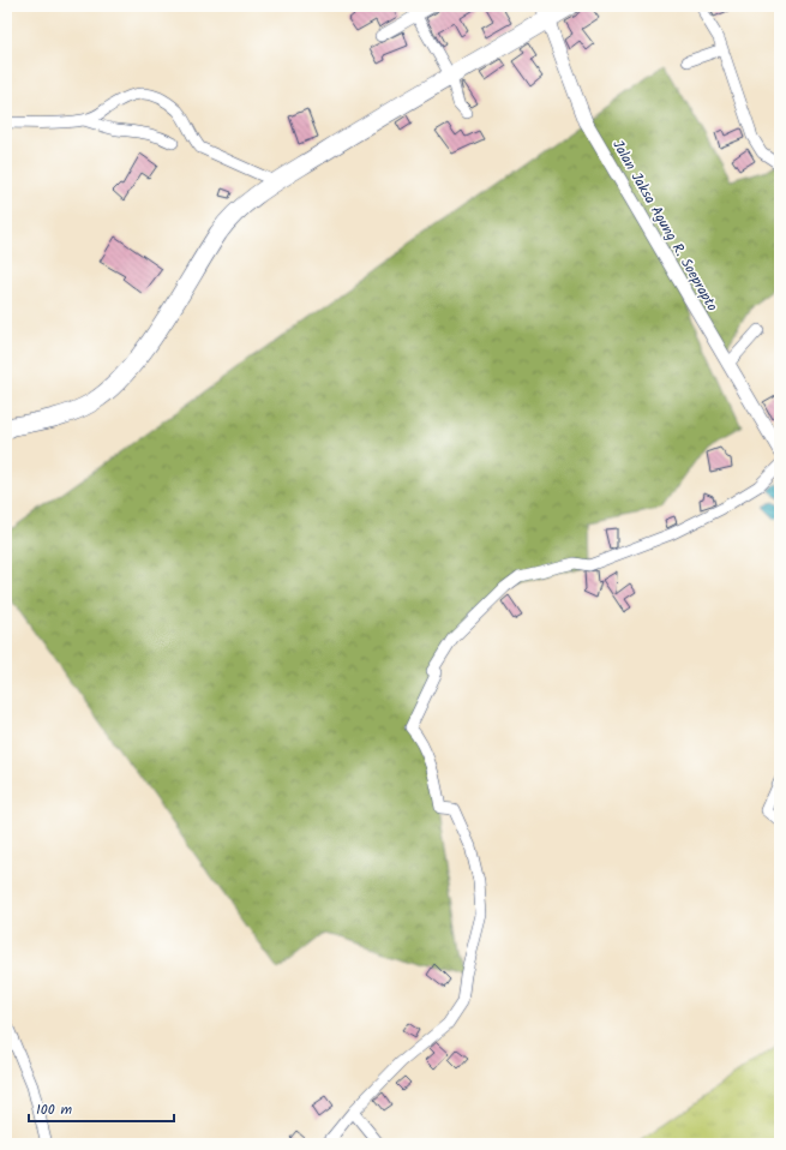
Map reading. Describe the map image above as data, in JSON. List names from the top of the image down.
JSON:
{
  "streets": {
    "street": ["Jalan Jaksa Agung R. Soeprapto"]
  },
  "scale_bar": "100 m"
}
